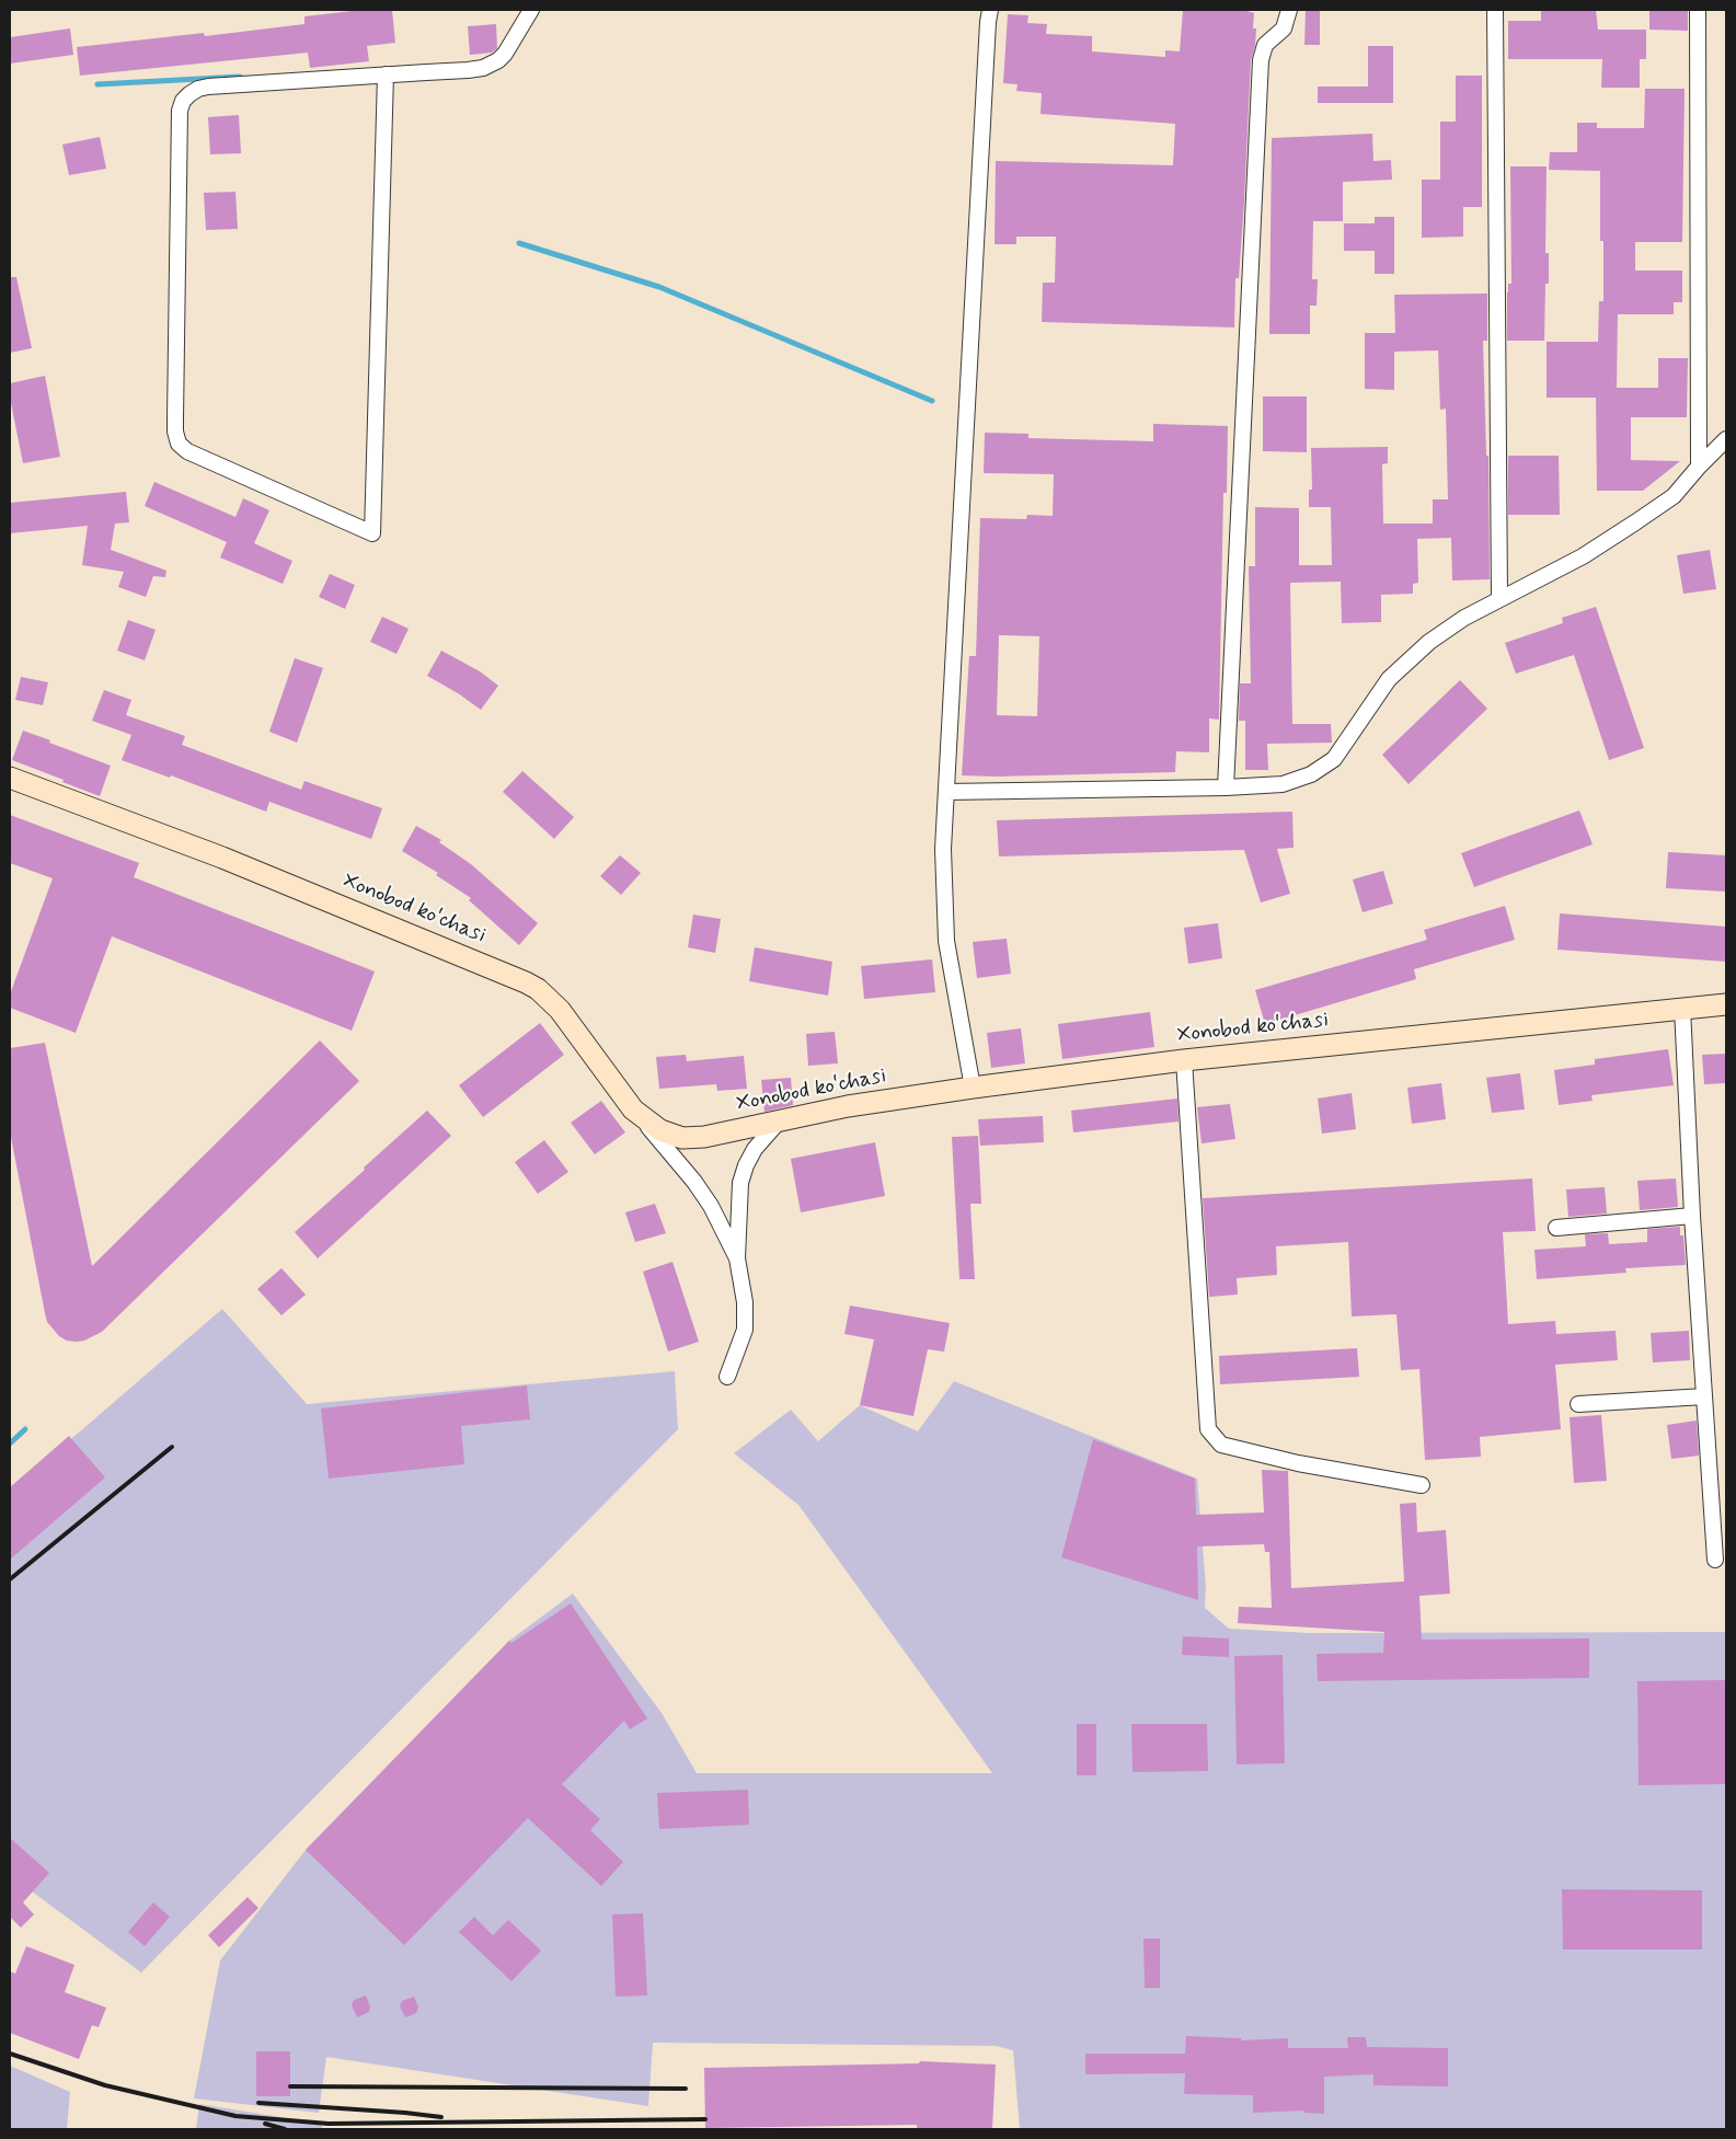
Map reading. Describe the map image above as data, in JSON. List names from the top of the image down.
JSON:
{
  "streets": {
    "main road": ["Xonobod koʻchasi"]
  }
}
